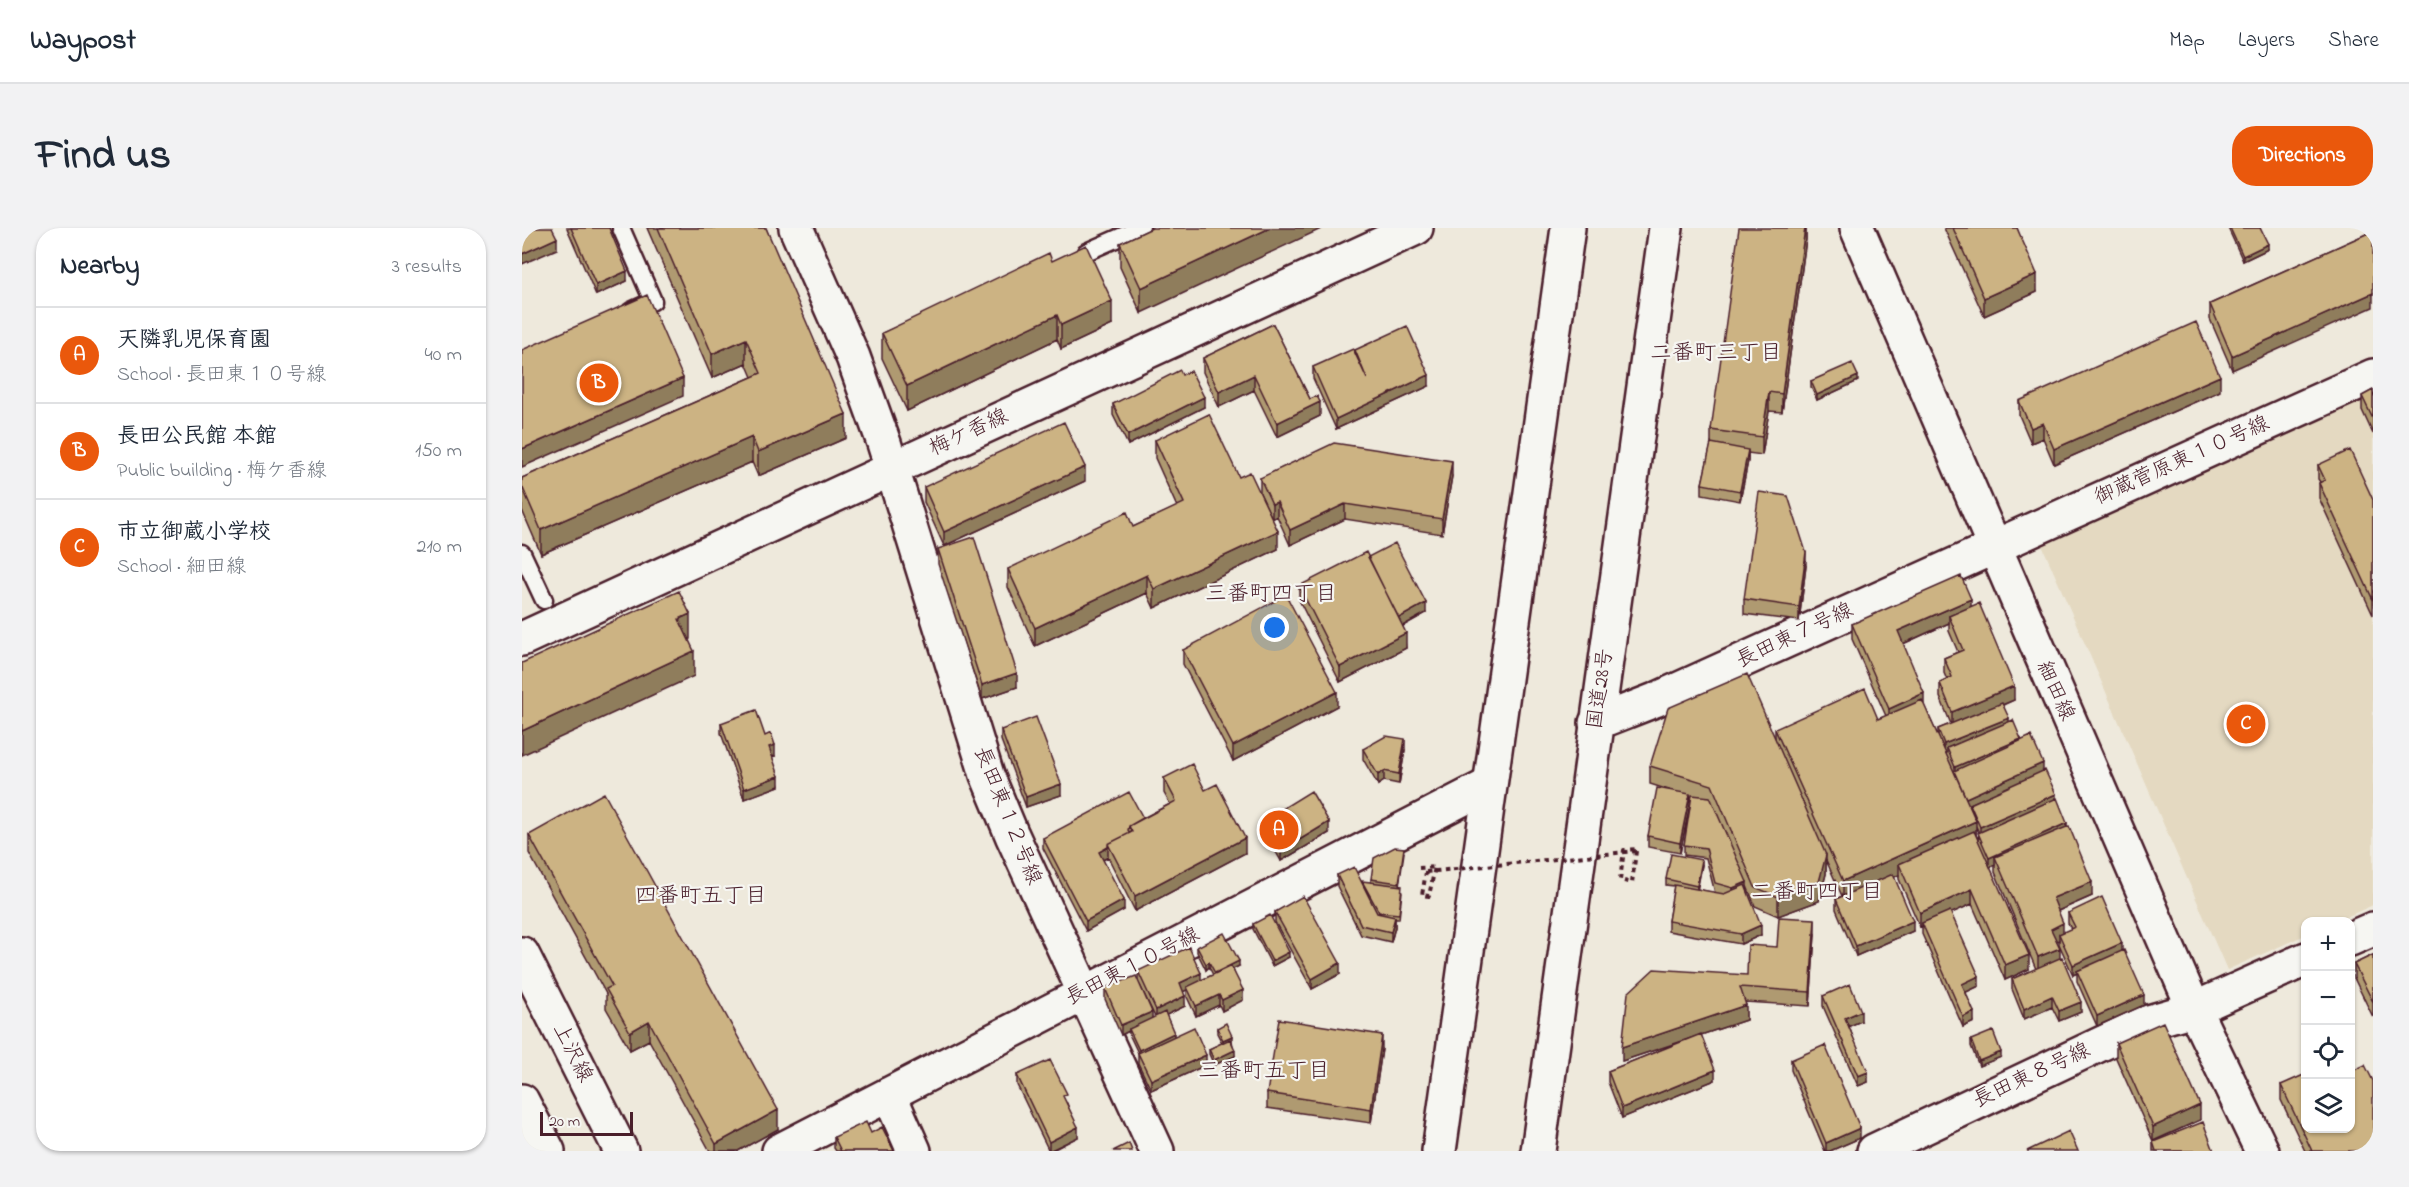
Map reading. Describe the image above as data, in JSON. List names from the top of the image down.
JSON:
{
  "streets": {
    "main road": [
      "梅ケ香線",
      "御蔵菅原東１０号線",
      "長田東７号線",
      "国道28号",
      "細田線",
      "長田東１２号線",
      "長田東１０号線",
      "上沢線",
      "長田東８号線"
    ]
  },
  "crossings": [
    ["梅ケ香線", "長田東１２号線"],
    ["御蔵菅原東１０号線", "長田東７号線"],
    ["御蔵菅原東１０号線", "細田線"],
    ["長田東７号線", "国道28号"],
    ["長田東７号線", "細田線"],
    ["細田線", "長田東８号線"],
    ["長田東１２号線", "長田東１０号線"]
  ],
  "districts": [
    "二番町三丁目",
    "三番町四丁目",
    "二番町四丁目",
    "四番町五丁目",
    "三番町五丁目"
  ],
  "scale_bar": "20 m",
  "page": {
    "header": "Waypost",
    "nav": ["Map", "Layers", "Share"],
    "title": "Find us",
    "buttons": "Directions",
    "heading": ["Nearby", "3 results"],
    "list": [
      {
        "mark": "A",
        "name": "天隣乳児保育園",
        "note": "School · 長田東１０号線",
        "value": "40 m"
      },
      {
        "mark": "B",
        "name": "長田公民館 本館",
        "note": "Public building · 梅ケ香線",
        "value": "150 m"
      },
      {
        "mark": "C",
        "name": "市立御蔵小学校",
        "note": "School · 細田線",
        "value": "210 m"
      }
    ],
    "pins": ["B", "C", "A"],
    "map_buttons": ["+", "−"],
    "scale": "20 m"
  }
}
